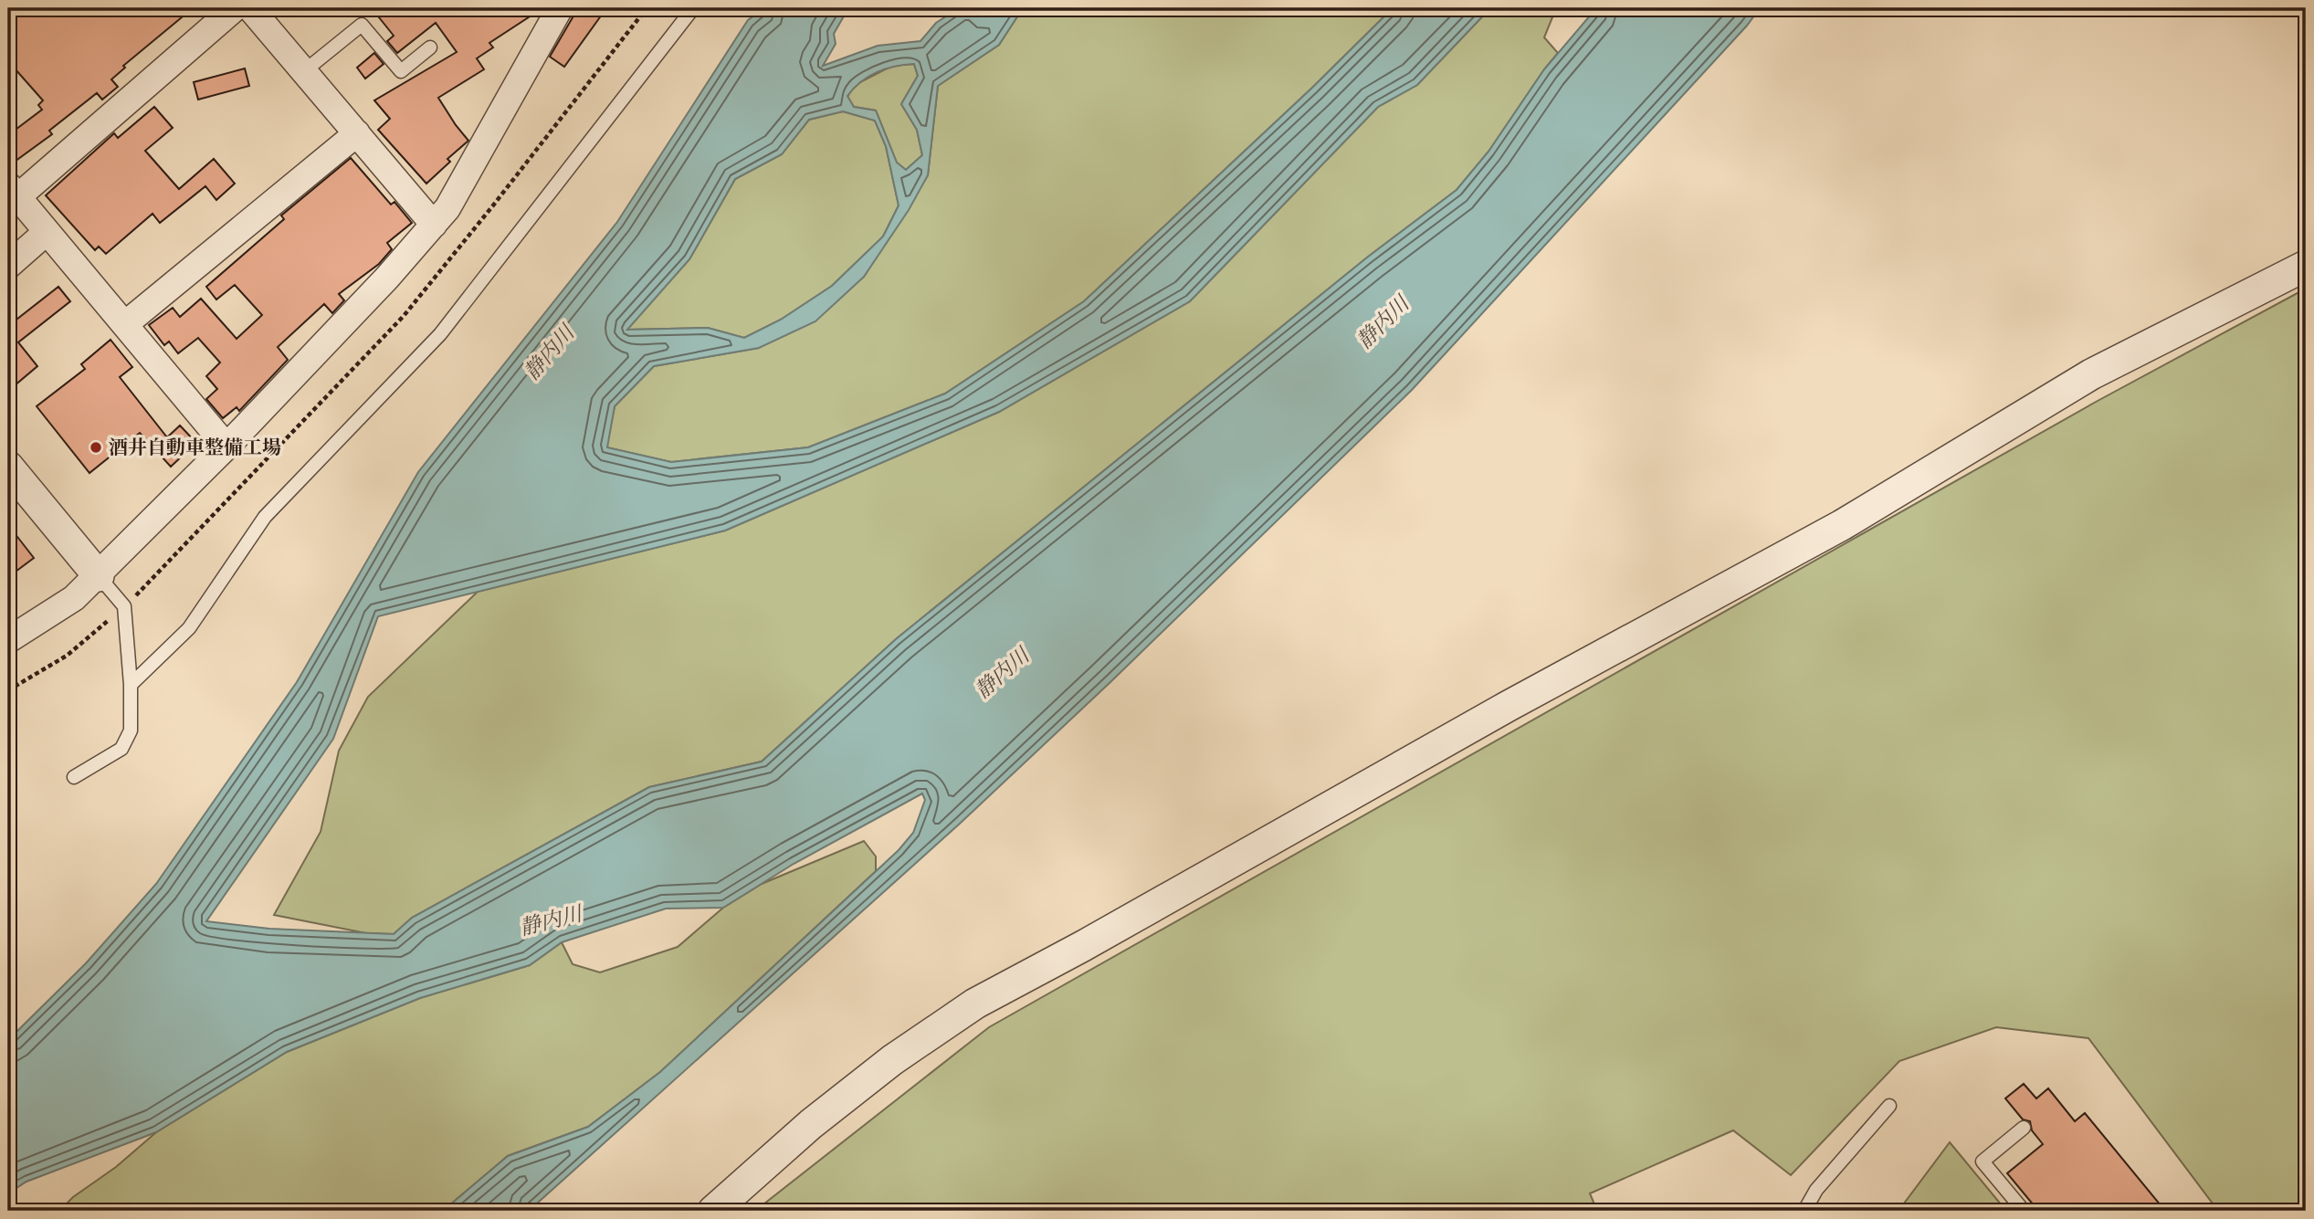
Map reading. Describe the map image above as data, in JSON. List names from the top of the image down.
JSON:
{
  "water": ["静内川"],
  "places": ["酒井自動車整備工場"]
}
